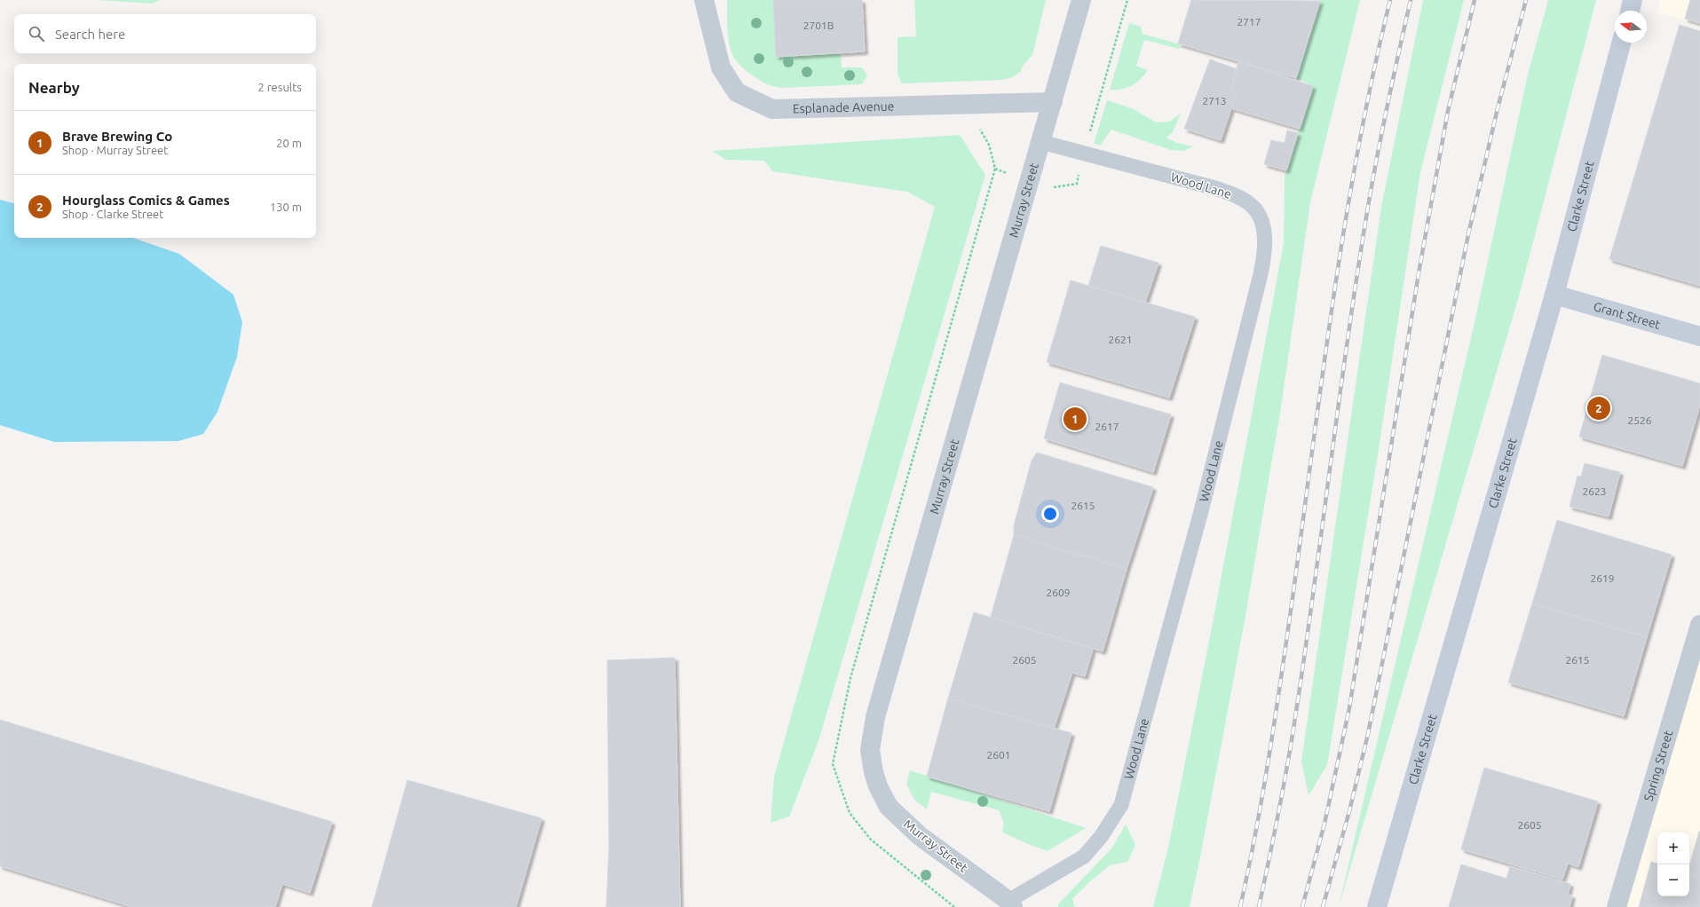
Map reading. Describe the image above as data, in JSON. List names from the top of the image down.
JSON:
{
  "streets": {
    "main road": ["Clarke Street", "Grant Street"],
    "street": ["Esplanade Avenue", "Murray Street", "Spring Street"],
    "lane": ["Wood Lane"]
  },
  "crossings": [
    ["Esplanade Avenue", "Murray Street"],
    ["Wood Lane", "Murray Street"],
    ["Clarke Street", "Grant Street"]
  ],
  "house_numbers": [
    "2717",
    "2701B",
    "2713",
    "2621",
    "2526",
    "2617",
    "2623",
    "2615",
    "2619",
    "2609",
    "2605",
    "2615",
    "2601",
    "2605"
  ],
  "north": "left",
  "page": {
    "search": "Search here",
    "heading": ["Nearby", "2 results"],
    "list": [
      {
        "mark": "1",
        "name": "Brave Brewing Co",
        "note": "Shop · Murray Street",
        "value": "20 m"
      },
      {
        "mark": "2",
        "name": "Hourglass Comics & Games",
        "note": "Shop · Clarke Street",
        "value": "130 m"
      }
    ],
    "pins": ["2", "1"],
    "map_buttons": ["+", "−"]
  }
}
